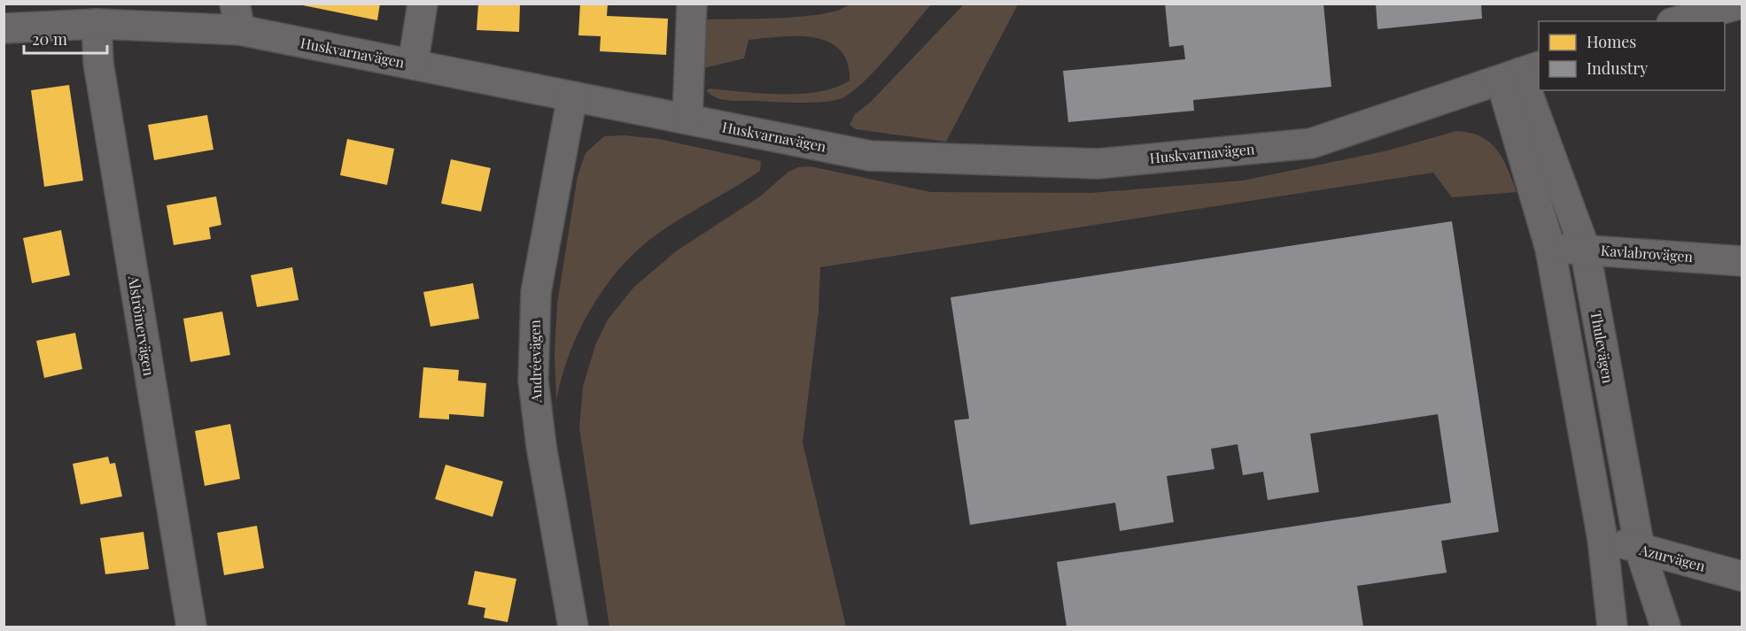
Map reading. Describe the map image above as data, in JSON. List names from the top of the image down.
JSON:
{
  "streets": {
    "street": [
      "Huskvarnavägen",
      "Kavlabrovägen",
      "Alströmervägen",
      "Thulevägen",
      "Andréevägen",
      "Azurvägen"
    ]
  },
  "crossings": [
    ["Huskvarnavägen", "Alströmervägen"],
    ["Huskvarnavägen", "Thulevägen"],
    ["Huskvarnavägen", "Andréevägen"],
    ["Kavlabrovägen", "Thulevägen"],
    ["Thulevägen", "Azurvägen"]
  ],
  "legend": ["Homes", "Industry"],
  "scale_bar": "20 m"
}
